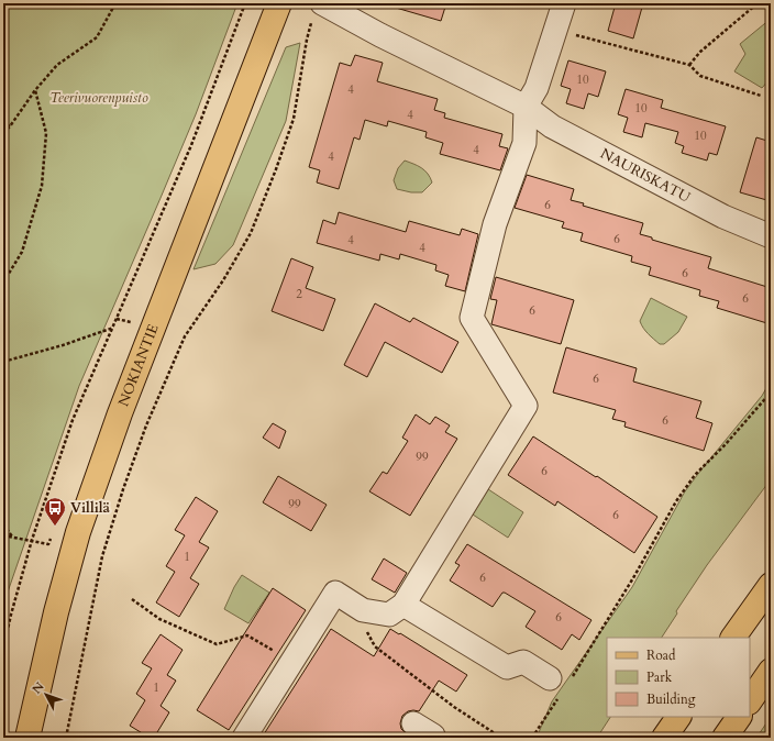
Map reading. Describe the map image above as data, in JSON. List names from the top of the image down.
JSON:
{
  "streets": {
    "main road": ["NOKIANTIE"],
    "street": ["NAURISKATU"]
  },
  "parks": ["Teerivuorenpuisto"],
  "places": {
    "bus stop": ["Villilä"]
  },
  "house_numbers": [
    "10",
    "4",
    "10",
    "4",
    "10",
    "4",
    "4",
    "6",
    "6",
    "4",
    "4",
    "6",
    "2",
    "6",
    "6",
    "6",
    "6",
    "99",
    "6",
    "99",
    "6",
    "1",
    "6",
    "6",
    "1"
  ],
  "legend": ["Road", "Park", "Building"],
  "north": "top left"
}
